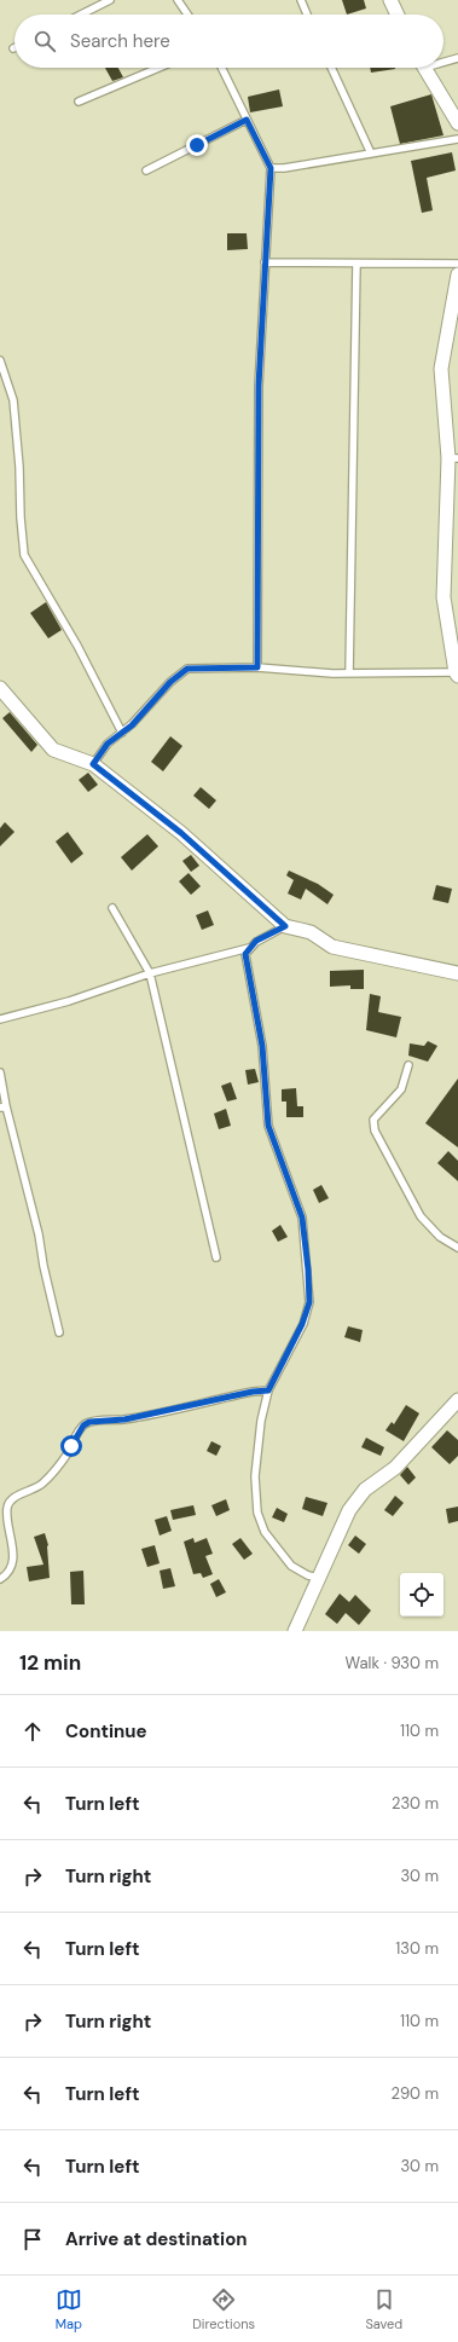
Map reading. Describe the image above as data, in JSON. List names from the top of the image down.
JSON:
{
  "page": {
    "search": "Search here",
    "heading": ["12 min", "Walk · 930 m"],
    "list": [
      ["Continue", "110 m"],
      ["Turn left", "230 m"],
      ["Turn right", "30 m"],
      ["Turn left", "130 m"],
      ["Turn right", "110 m"],
      ["Turn left", "290 m"],
      ["Turn left", "30 m"],
      "Arrive at destination"
    ],
    "nav": ["Map", "Directions", "Saved"]
  }
}
